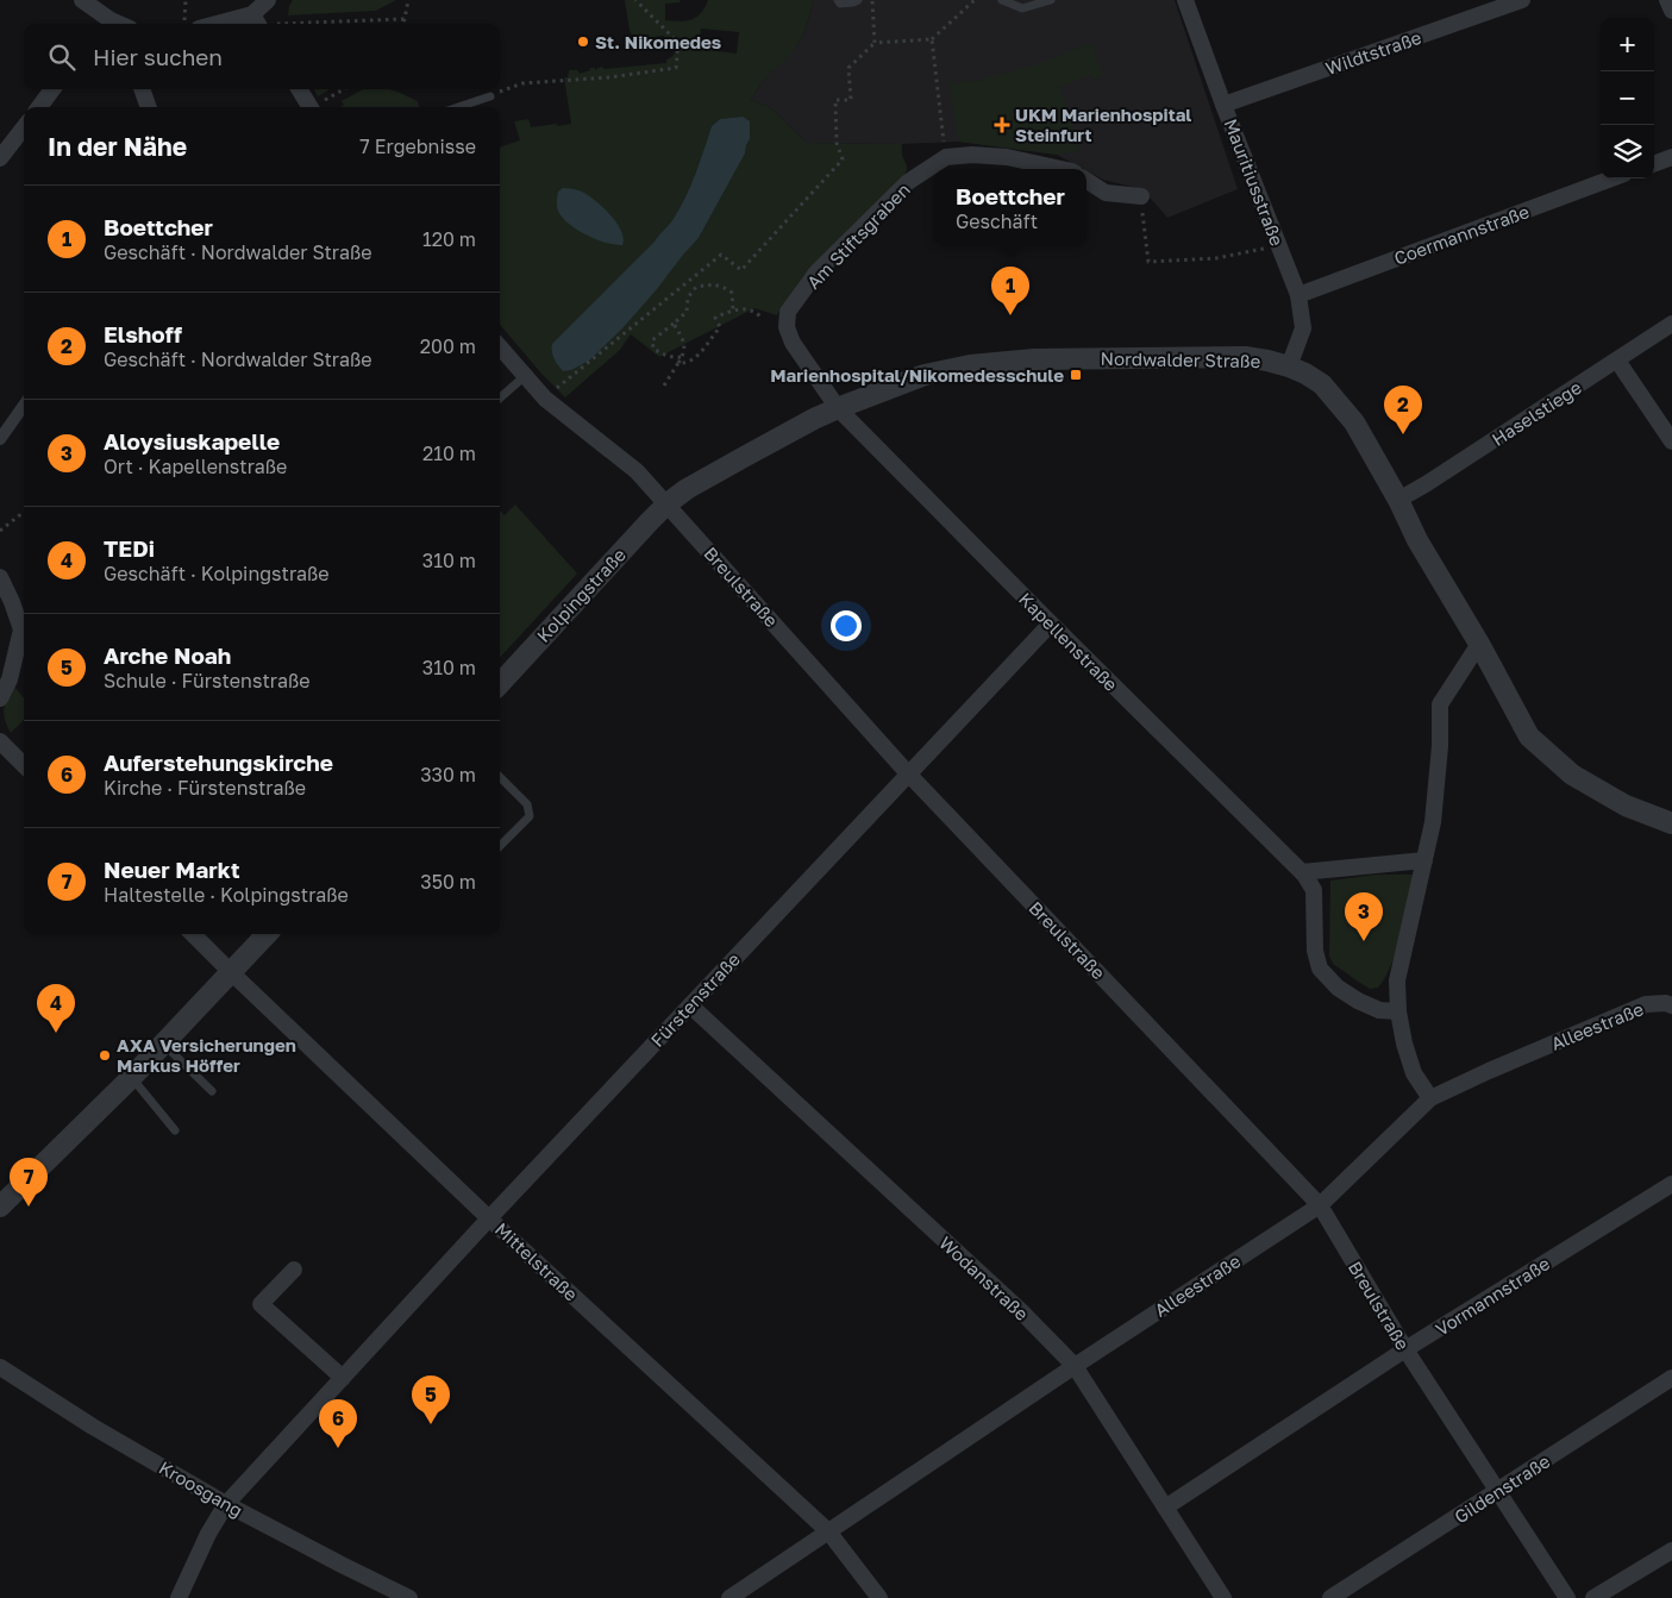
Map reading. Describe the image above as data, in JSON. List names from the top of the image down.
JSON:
{
  "streets": {
    "street": [
      "Wildtstraße",
      "Mauritiusstraße",
      "Coermannstraße",
      "Am Stiftsgraben",
      "Nordwalder Straße",
      "Haselstiege",
      "Breulstraße",
      "Kolpingstraße",
      "Kapellenstraße",
      "Fürstenstraße",
      "Alleestraße",
      "Mittelstraße",
      "Wodanstraße",
      "Vormannstraße",
      "Kroosgang",
      "Gildenstraße"
    ]
  },
  "crossings": [
    ["Wildtstraße", "Mauritiusstraße"],
    ["Mauritiusstraße", "Coermannstraße"],
    ["Mauritiusstraße", "Nordwalder Straße"],
    ["Am Stiftsgraben", "Nordwalder Straße"],
    ["Am Stiftsgraben", "Kapellenstraße"],
    ["Nordwalder Straße", "Haselstiege"],
    ["Nordwalder Straße", "Breulstraße"],
    ["Nordwalder Straße", "Kolpingstraße"],
    ["Nordwalder Straße", "Kapellenstraße"],
    ["Breulstraße", "Kolpingstraße"],
    ["Breulstraße", "Fürstenstraße"],
    ["Breulstraße", "Alleestraße"],
    ["Breulstraße", "Vormannstraße"],
    ["Breulstraße", "Gildenstraße"],
    ["Kapellenstraße", "Fürstenstraße"],
    ["Fürstenstraße", "Mittelstraße"],
    ["Fürstenstraße", "Wodanstraße"],
    ["Fürstenstraße", "Kroosgang"],
    ["Alleestraße", "Mittelstraße"],
    ["Alleestraße", "Wodanstraße"],
    ["Wodanstraße", "Vormannstraße"]
  ],
  "places": {
    "other": ["St. Nikomedes", "AXA Versicherungen Markus Höffer"],
    "health": ["UKM Marienhospital Steinfurt"],
    "transit": ["Marienhospital/Nikomedesschule"]
  },
  "page": {
    "map_buttons": ["+", "−"],
    "search": "Hier suchen",
    "heading": ["In der Nähe", "7 Ergebnisse"],
    "popup": ["Boettcher", "Geschäft"],
    "list": [
      {
        "mark": "1",
        "name": "Boettcher",
        "note": "Geschäft · Nordwalder Straße",
        "value": "120 m"
      },
      {
        "mark": "2",
        "name": "Elshoff",
        "note": "Geschäft · Nordwalder Straße",
        "value": "200 m"
      },
      {
        "mark": "3",
        "name": "Aloysiuskapelle",
        "note": "Ort · Kapellenstraße",
        "value": "210 m"
      },
      {
        "mark": "4",
        "name": "TEDi",
        "note": "Geschäft · Kolpingstraße",
        "value": "310 m"
      },
      {
        "mark": "5",
        "name": "Arche Noah",
        "note": "Schule · Fürstenstraße",
        "value": "310 m"
      },
      {
        "mark": "6",
        "name": "Auferstehungskirche",
        "note": "Kirche · Fürstenstraße",
        "value": "330 m"
      },
      {
        "mark": "7",
        "name": "Neuer Markt",
        "note": "Haltestelle · Kolpingstraße",
        "value": "350 m"
      }
    ],
    "pins": [
      "1",
      "2",
      "3",
      "4",
      "7",
      "5",
      "6"
    ]
  }
}
